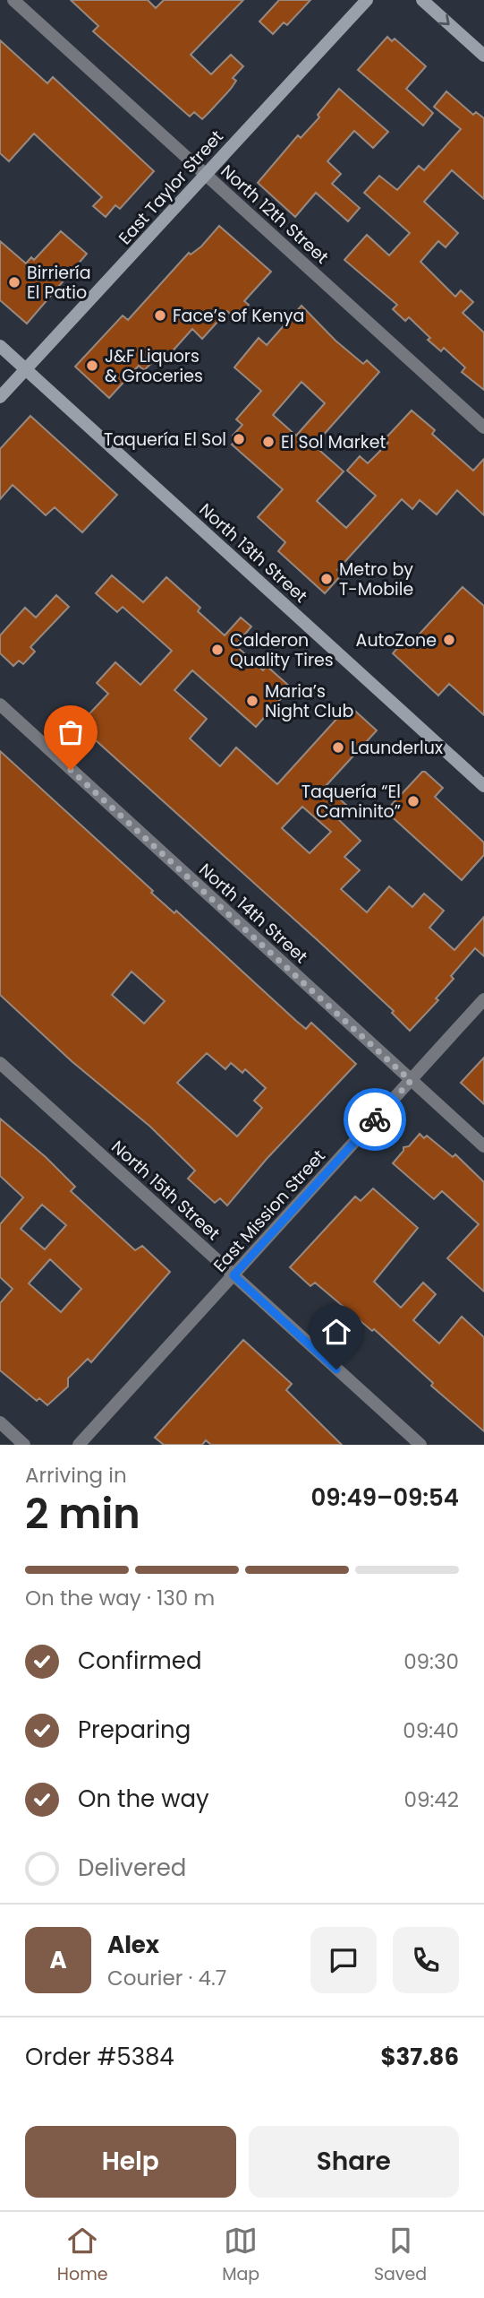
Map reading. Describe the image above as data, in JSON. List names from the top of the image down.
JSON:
{
  "streets": {
    "main road": ["East Taylor Street", "North 13th Street"],
    "street": [
      "North 12th Street",
      "North 14th Street",
      "North 15th Street",
      "East Mission Street"
    ]
  },
  "crossings": [
    ["East Taylor Street", "North 12th Street"],
    ["East Taylor Street", "North 13th Street"],
    ["North 14th Street", "East Mission Street"],
    ["North 15th Street", "East Mission Street"]
  ],
  "places": [
    "Birriería El Patio",
    "Face’s of Kenya",
    "J&F Liquors & Groceries",
    "Taquería El Sol",
    "El Sol Market",
    "Metro by T-Mobile",
    "AutoZone",
    "Calderon Quality Tires",
    "Maria’s Night Club",
    "Launderlux",
    "Taquería “El Caminito”"
  ],
  "page": {
    "heading": ["2 min", "Arriving in", "09:49–09:54"],
    "panel": [
      "Alex",
      "Courier · 4.7",
      "Order #5384",
      "$37.86"
    ],
    "bar": "On the way · 130 m",
    "list": [
      ["Confirmed", "09:30"],
      ["Preparing", "09:40"],
      ["On the way", "09:42"],
      "Delivered"
    ],
    "round": "A",
    "buttons": ["Help", "Share"],
    "tabs": ["Home", "Map", "Saved"]
  }
}
